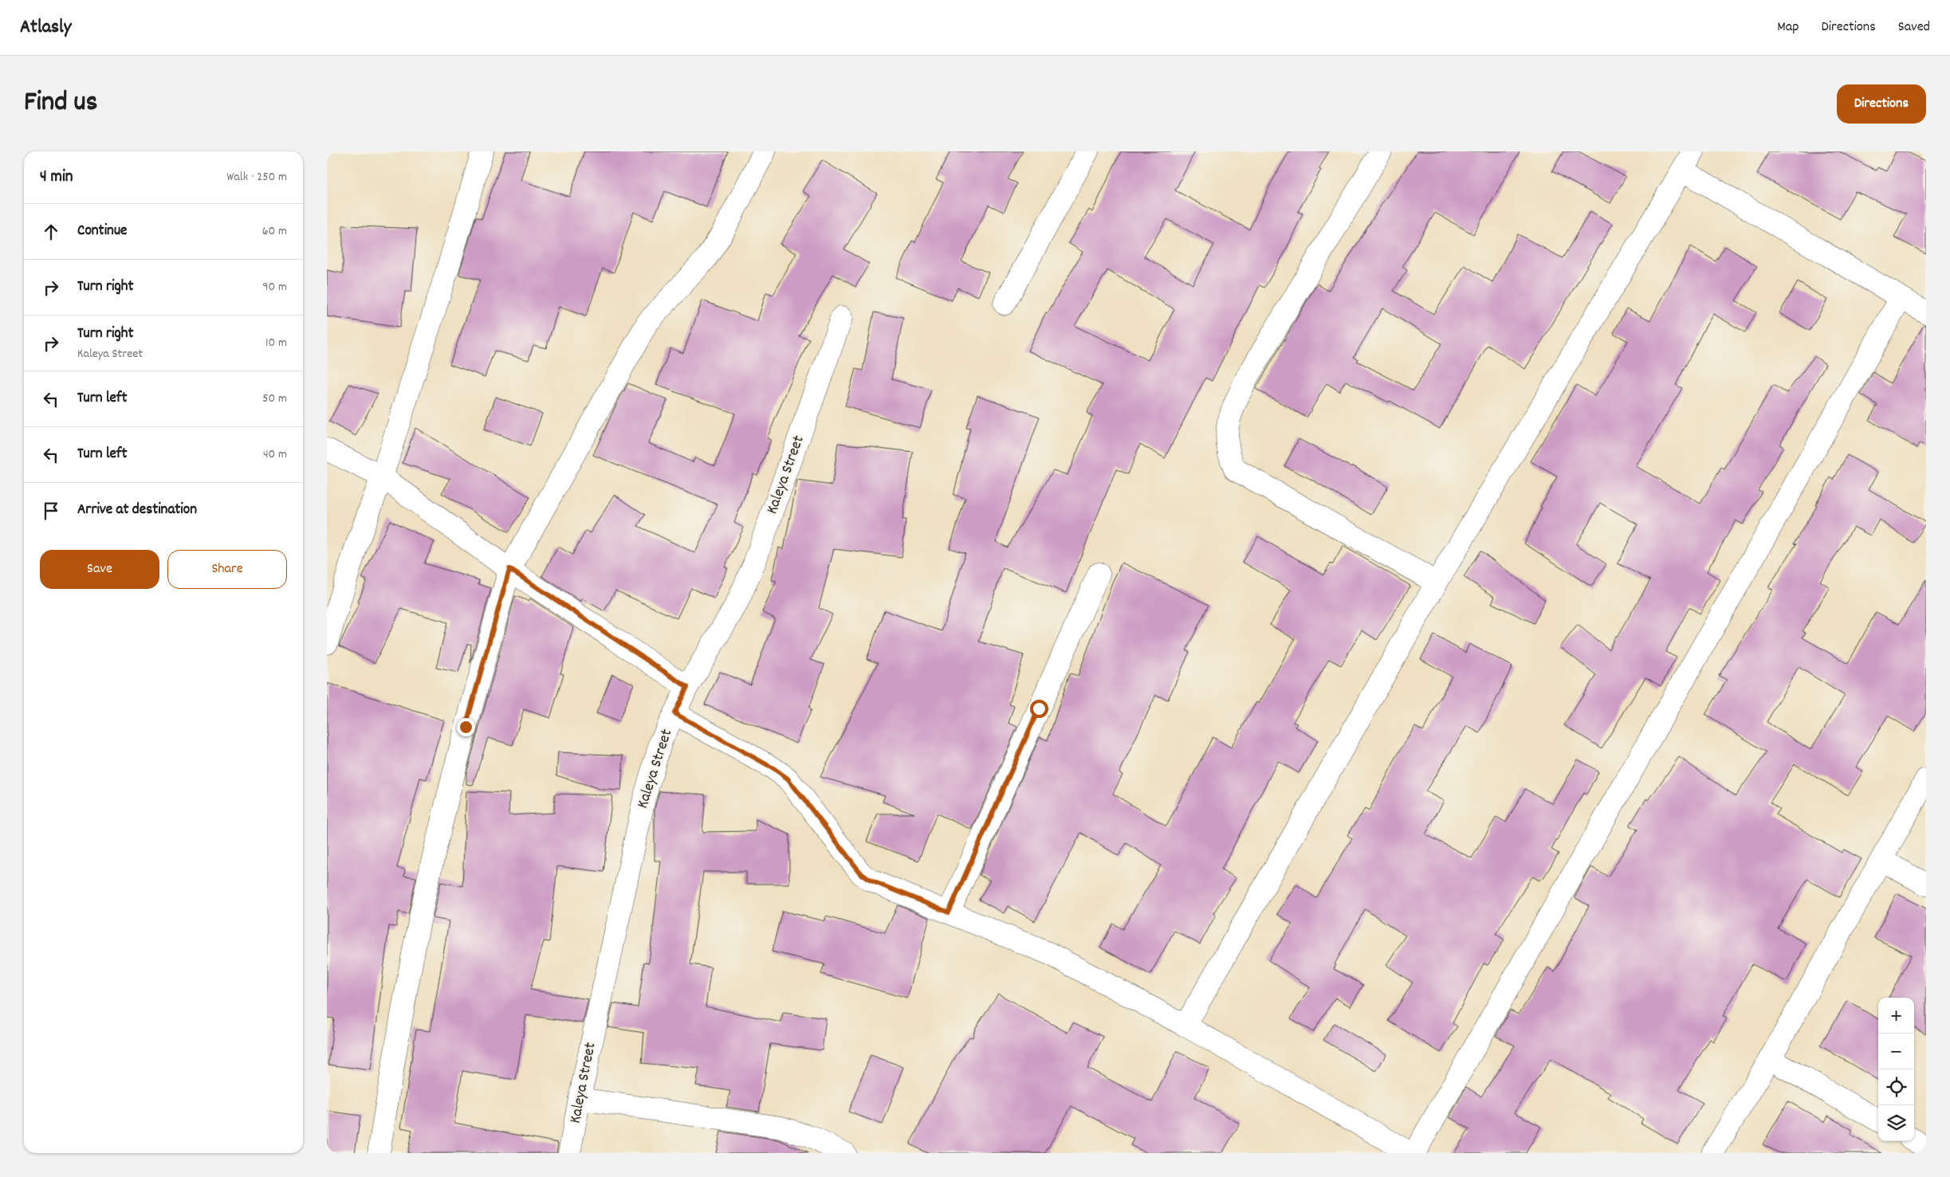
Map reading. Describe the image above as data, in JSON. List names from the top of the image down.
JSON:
{
  "streets": {
    "street": ["Kaleya Street"]
  },
  "page": {
    "header": "Atlasly",
    "nav": ["Map", "Directions", "Saved"],
    "title": "Find us",
    "buttons": [
      "Directions",
      ["Save", "Share"]
    ],
    "heading": ["4 min", "Walk · 250 m"],
    "list": [
      ["Continue", "60 m"],
      ["Turn right", "90 m"],
      ["Turn right", "Kaleya Street", "10 m"],
      ["Turn left", "50 m"],
      ["Turn left", "40 m"],
      "Arrive at destination"
    ],
    "map_buttons": ["+", "−"]
  }
}
